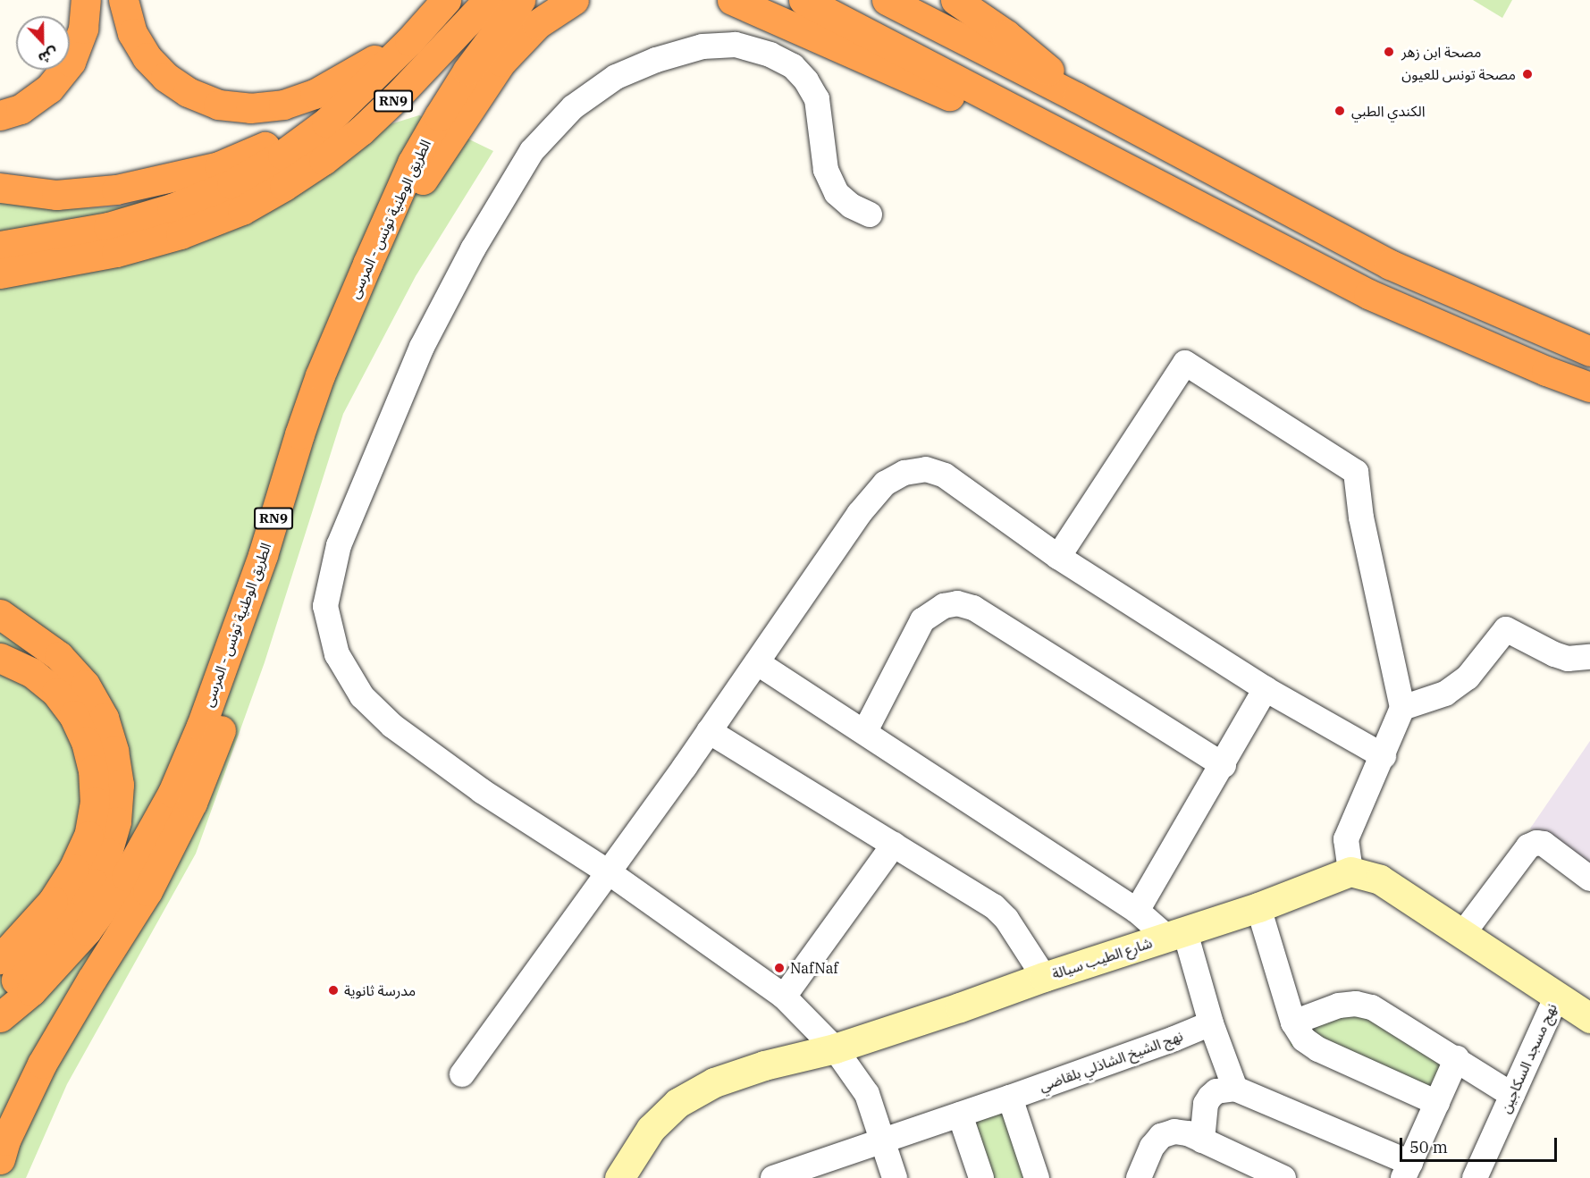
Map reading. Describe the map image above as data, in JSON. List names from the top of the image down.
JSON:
{
  "streets": {
    "highway": ["RN9", "الطريق الوطنية تونس - المرسى"],
    "street": ["شارع الطيب سيالة", "نهج مسجد السكاجين", "نهج الشيخ الشاذلي بلقاضي"]
  },
  "places": [
    "مصحة ابن زهر",
    "مصحة تونس للعيون",
    "الكندي الطبي",
    "NafNaf",
    "مدرسة ثانوية"
  ],
  "scale_bar": "50 m",
  "north": "bottom"
}
